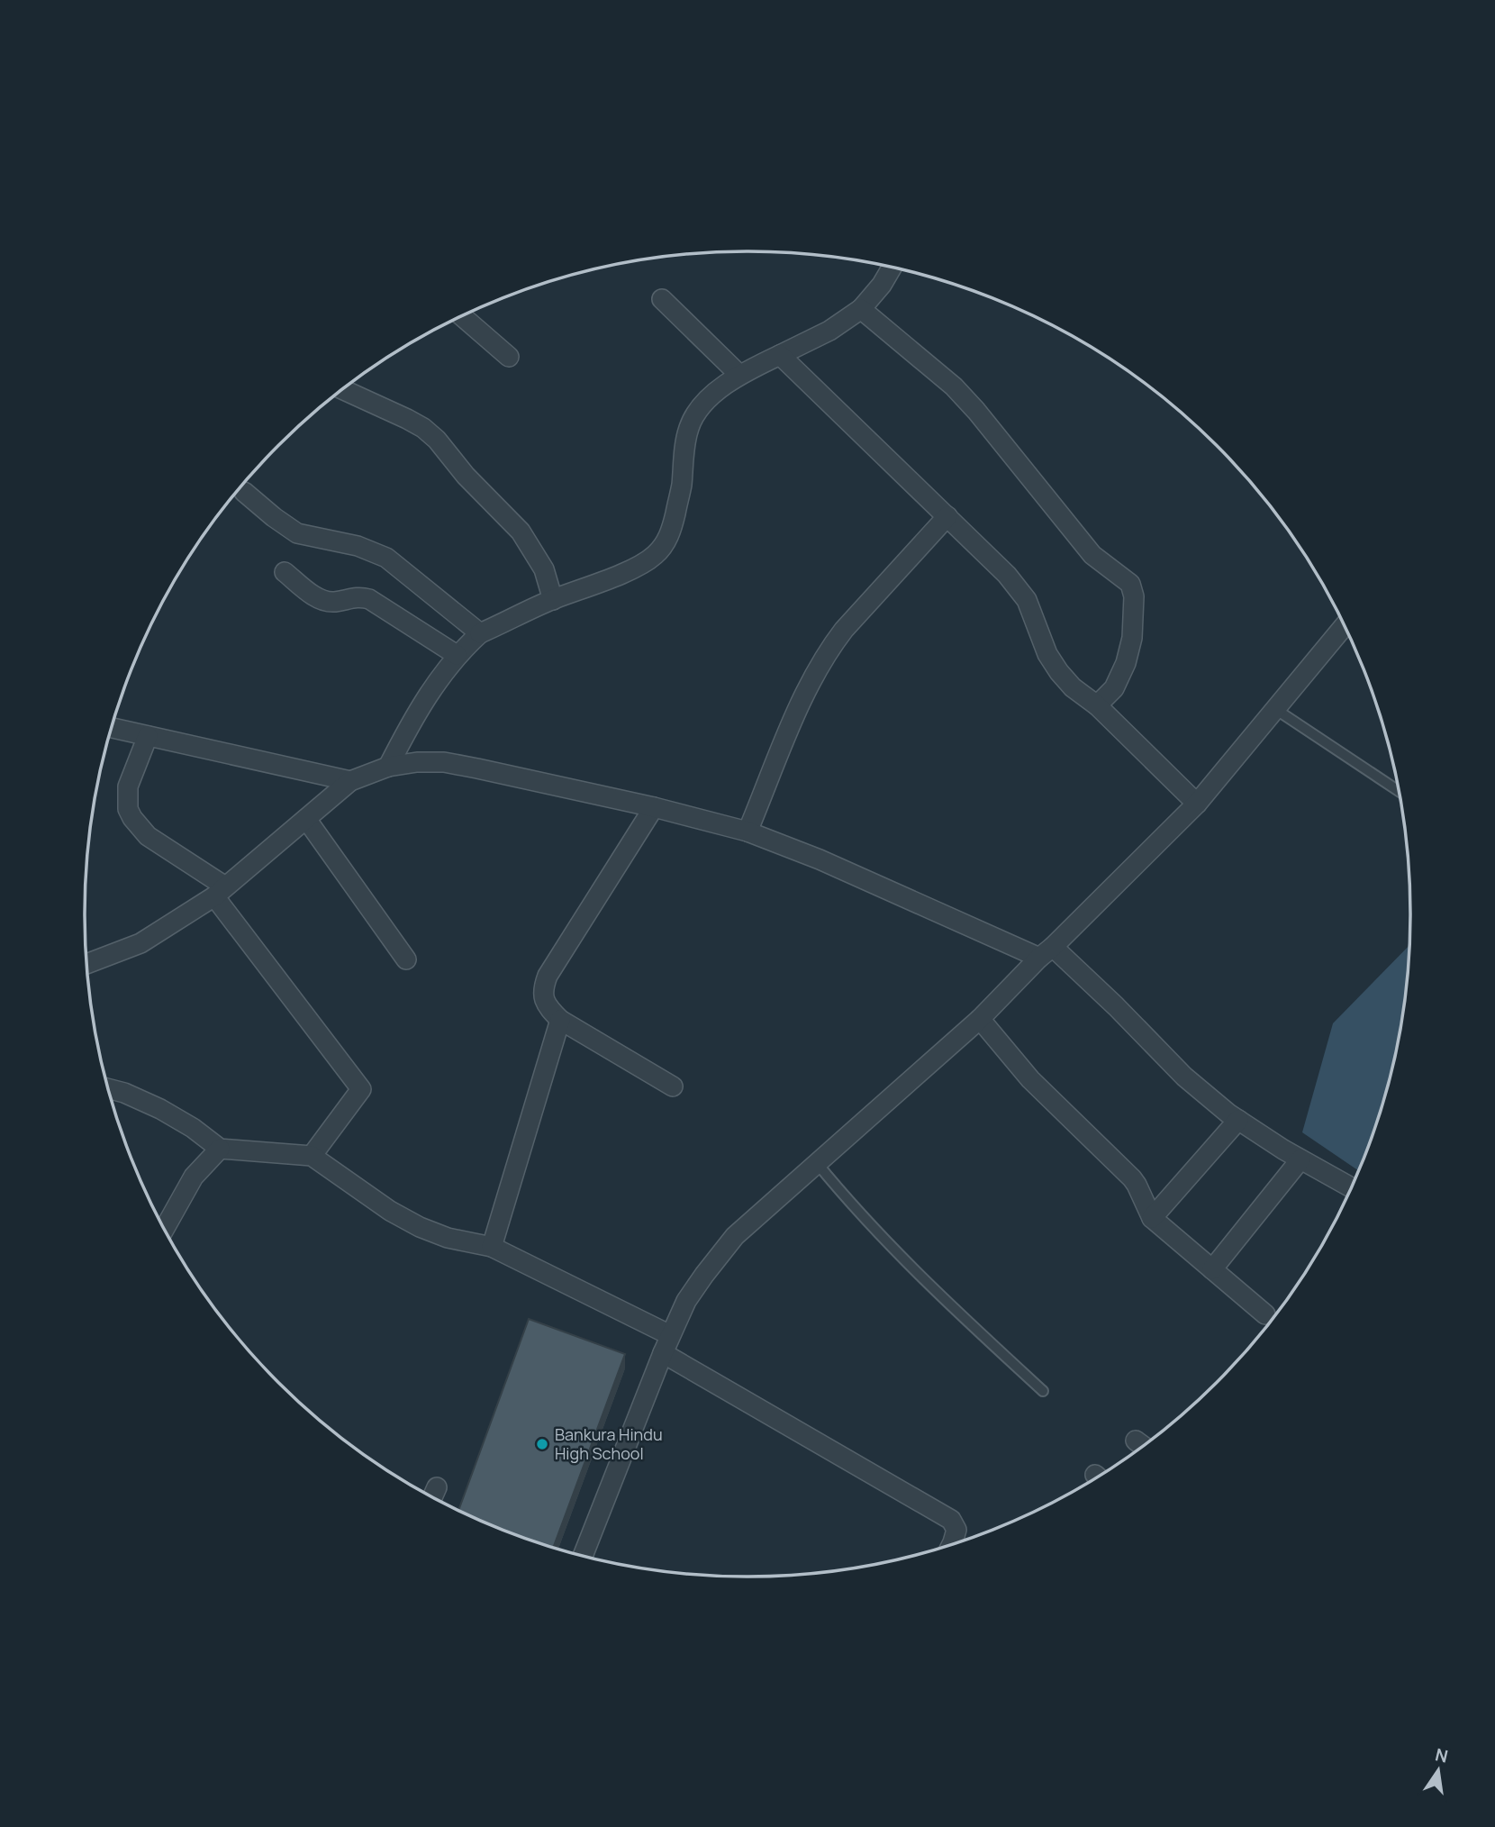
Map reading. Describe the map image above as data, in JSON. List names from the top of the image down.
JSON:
{
  "places": ["Bankura Hindu High School"],
  "north": "top"
}
